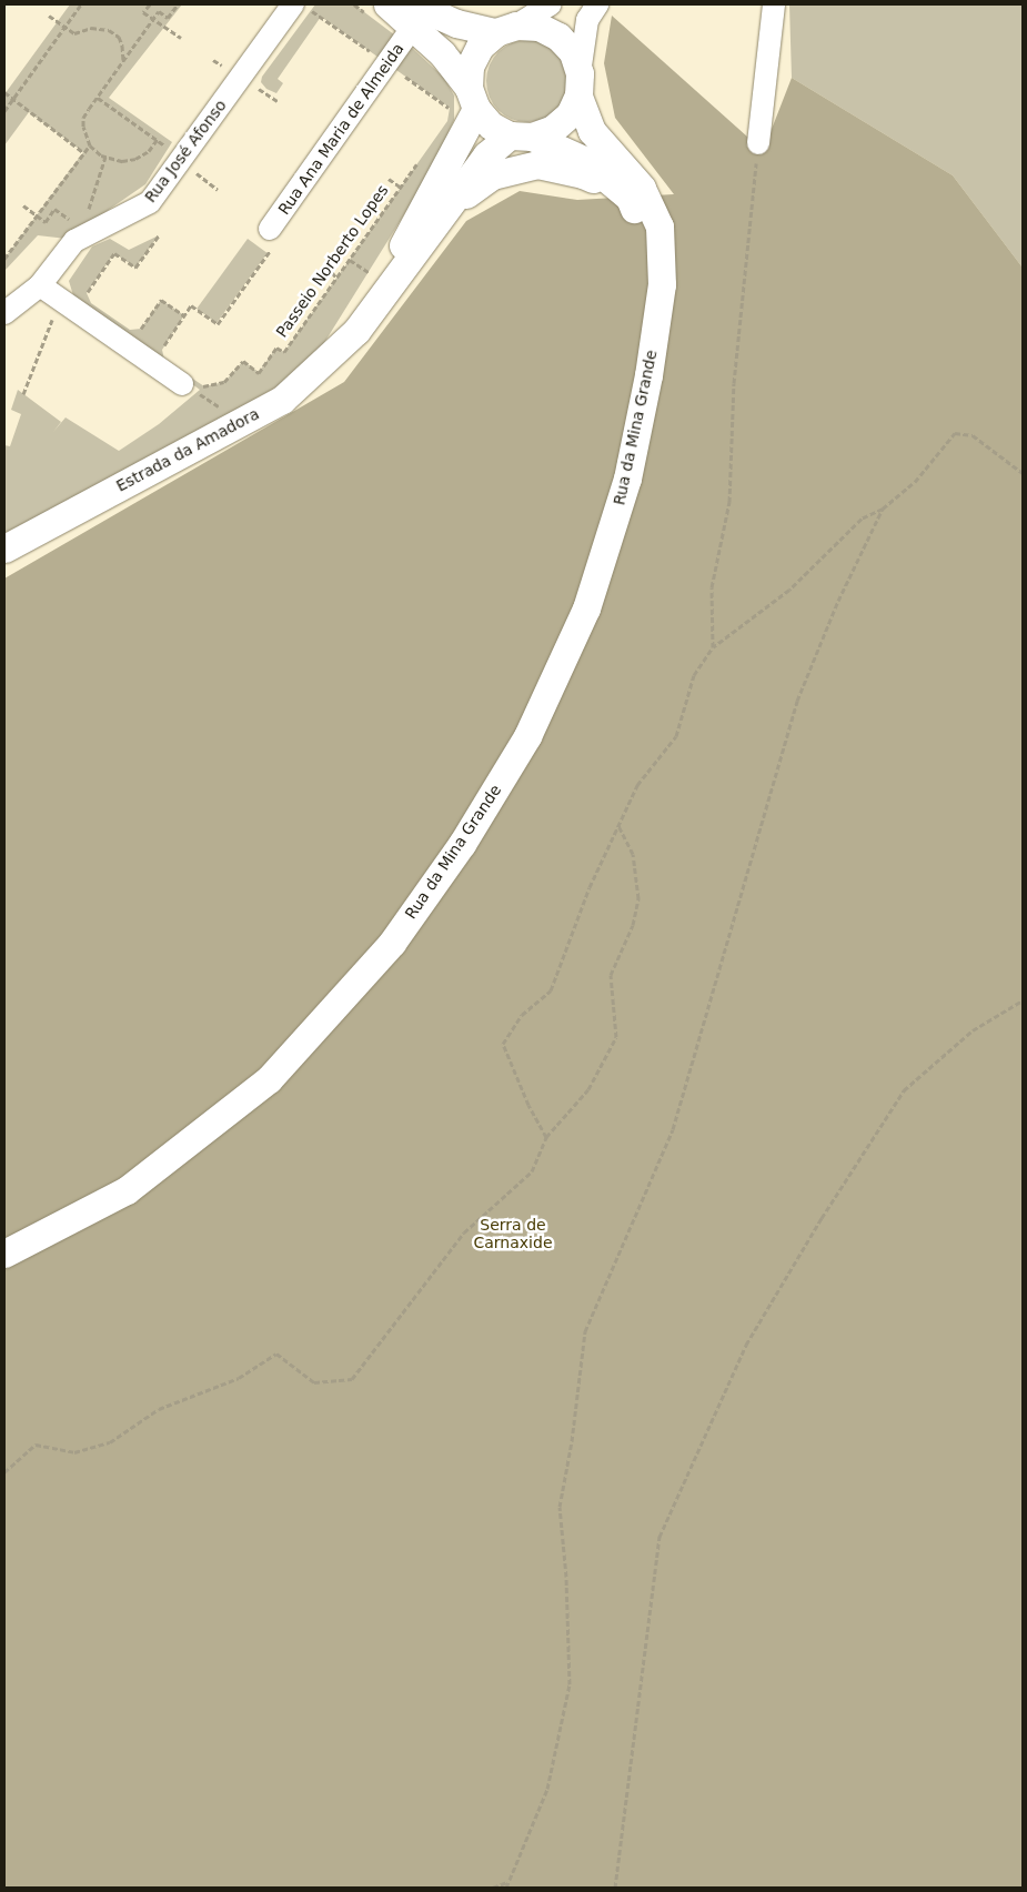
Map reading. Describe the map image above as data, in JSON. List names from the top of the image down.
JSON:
{
  "streets": {
    "street": [
      "Rua Ana Maria de Almeida",
      "Rua José Afonso",
      "Rua da Mina Grande",
      "Estrada da Amadora"
    ],
    "path": ["Passeio Norberto Lopes"]
  },
  "crossings": [
    ["Rua da Mina Grande", "Estrada da Amadora"]
  ],
  "parks": ["Serra de Carnaxide"]
}
